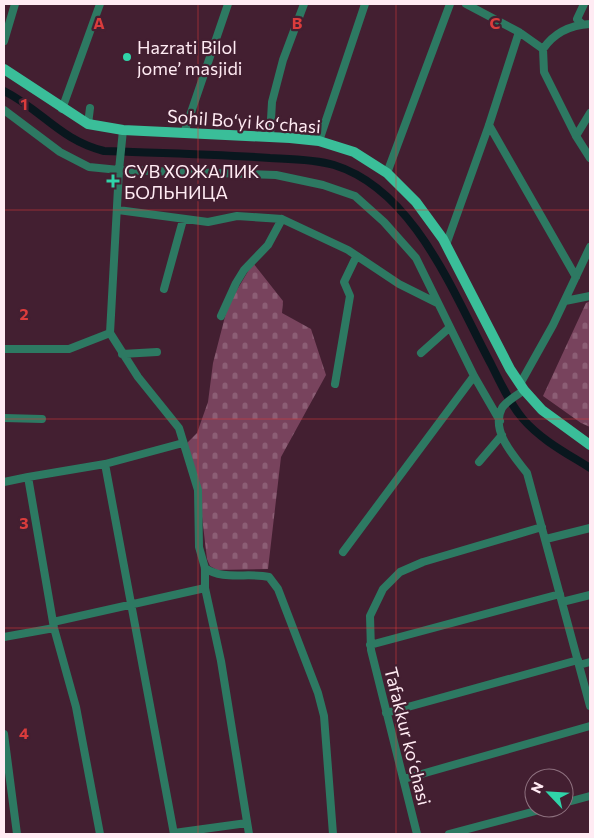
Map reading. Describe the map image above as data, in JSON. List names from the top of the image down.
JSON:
{
  "streets": {
    "main road": ["Sohil Boʻyi koʻchasi"],
    "street": ["Tafakkur koʻchasi"]
  },
  "places": {
    "other": ["Hazrati Bilol jome’ masjidi"],
    "health": ["СУВ ХОЖАЛИК БОЛЬНИЦА"]
  },
  "north": "top left",
  "grid": {
    "columns": ["A", "B", "C"],
    "rows": [
      "1",
      "2",
      "3",
      "4"
    ]
  }
}
